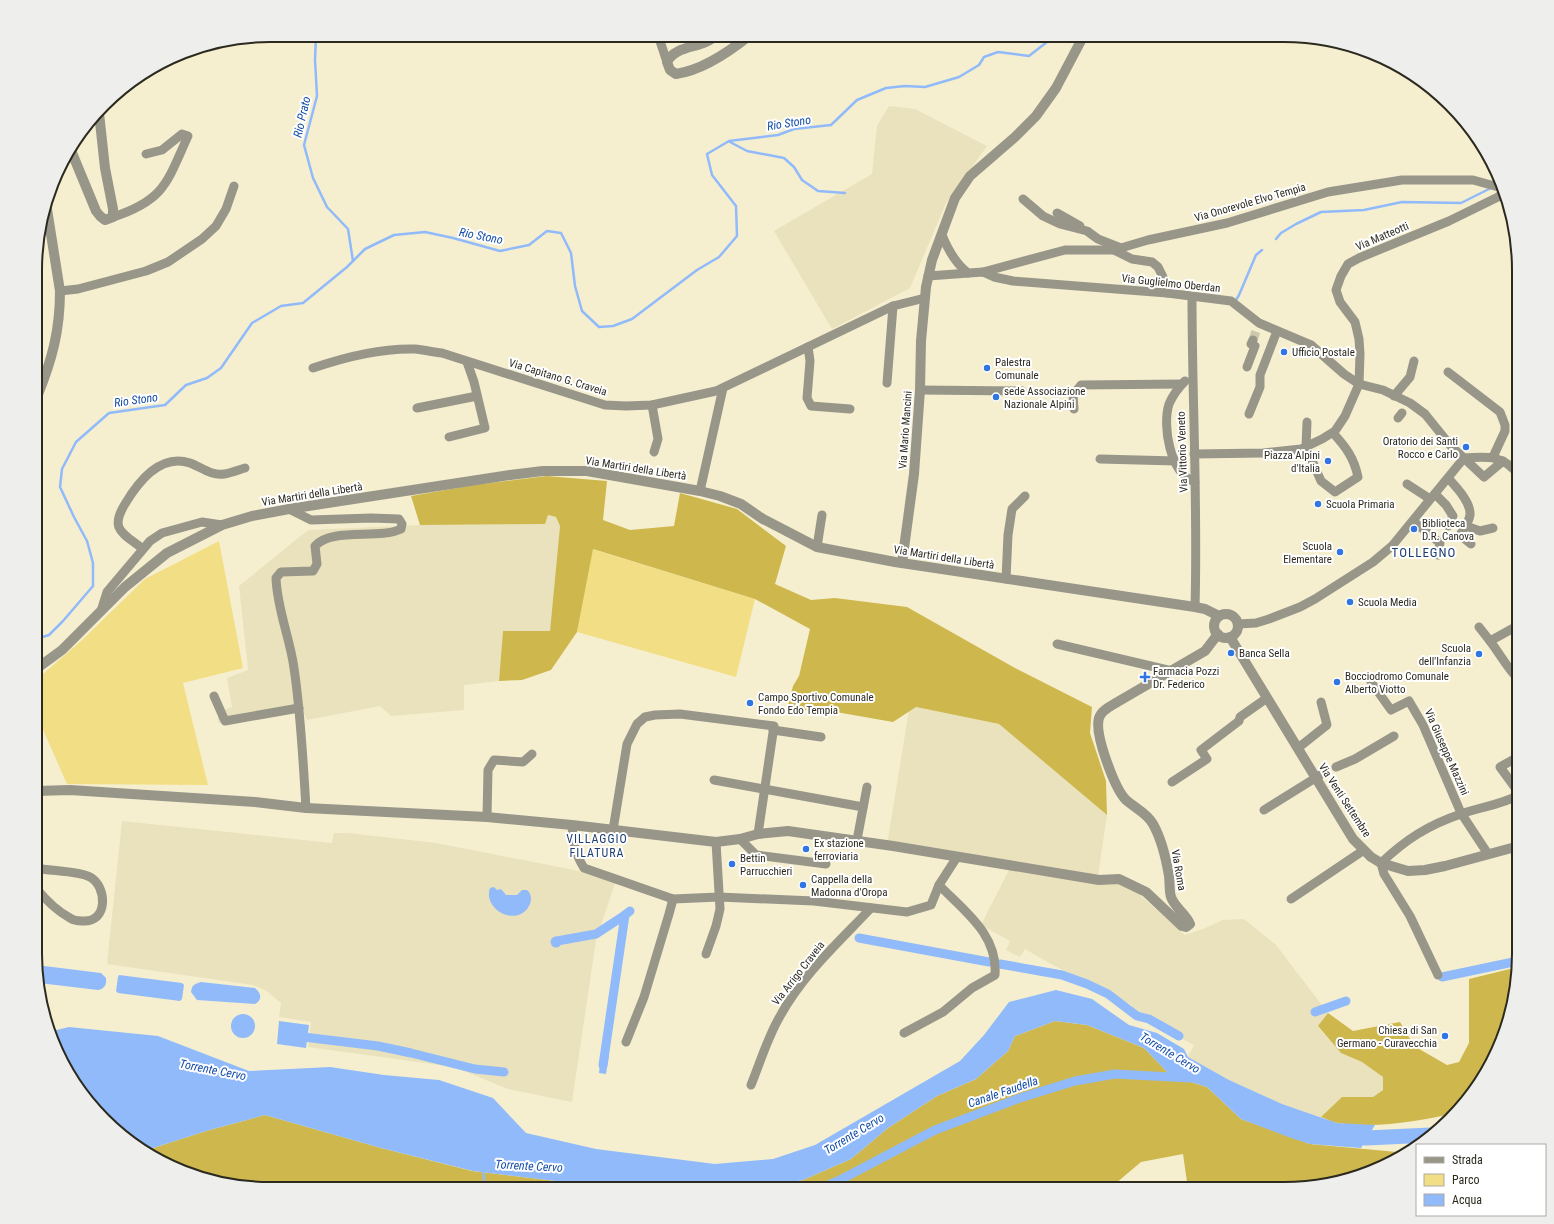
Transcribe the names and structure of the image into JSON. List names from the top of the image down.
{
  "streets": {
    "street": [
      "Via Onorevole Elvo Tempia",
      "Via Matteotti",
      "Via Guglielmo Oberdan",
      "Via Capitano G. Craveia",
      "Via Mario Mancini",
      "Via Vittorio Veneto",
      "Via Martiri della Libertà",
      "Via Giuseppe Mazzini",
      "Via Venti Settembre",
      "Via Roma",
      "Via Arrigo Craveia"
    ]
  },
  "crossings": [
    ["Via Onorevole Elvo Tempia", "Via Guglielmo Oberdan"],
    ["Via Matteotti", "Via Guglielmo Oberdan"],
    ["Via Matteotti", "Via Vittorio Veneto"],
    ["Via Guglielmo Oberdan", "Via Vittorio Veneto"],
    ["Via Capitano G. Craveia", "Via Mario Mancini"],
    ["Via Mario Mancini", "Via Martiri della Libertà"],
    ["Via Vittorio Veneto", "Via Martiri della Libertà"],
    ["Via Martiri della Libertà", "Via Venti Settembre"],
    ["Via Martiri della Libertà", "Via Roma"],
    ["Via Giuseppe Mazzini", "Via Venti Settembre"],
    ["Via Venti Settembre", "Via Roma"]
  ],
  "districts": ["TOLLEGNO", "VILLAGGIO FILATURA"],
  "water": [
    "Rio Prato",
    "Rio Stono",
    "Torrente Cervo",
    "Canale Faudella"
  ],
  "places": {
    "other": [
      "Ufficio Postale",
      "Palestra Comunale",
      "sede Associazione Nazionale Alpini",
      "Oratorio dei Santi Rocco e Carlo",
      "Piazza Alpini d'Italia",
      "Scuola Primaria",
      "Biblioteca D.R. Canova",
      "Scuola Elementare",
      "Scuola Media",
      "Banca Sella",
      "Scuola dell'Infanzia",
      "Bocciodromo Comunale Alberto Viotto",
      "Campo Sportivo Comunale Fondo Edo Tempia",
      "Ex stazione ferroviaria",
      "Bettin Parrucchieri",
      "Cappella della Madonna d'Oropa",
      "Chiesa di San Germano - Curavecchia"
    ],
    "health": ["Farmacia Pozzi Dr. Federico"]
  },
  "legend": ["Strada", "Parco", "Acqua"]
}
